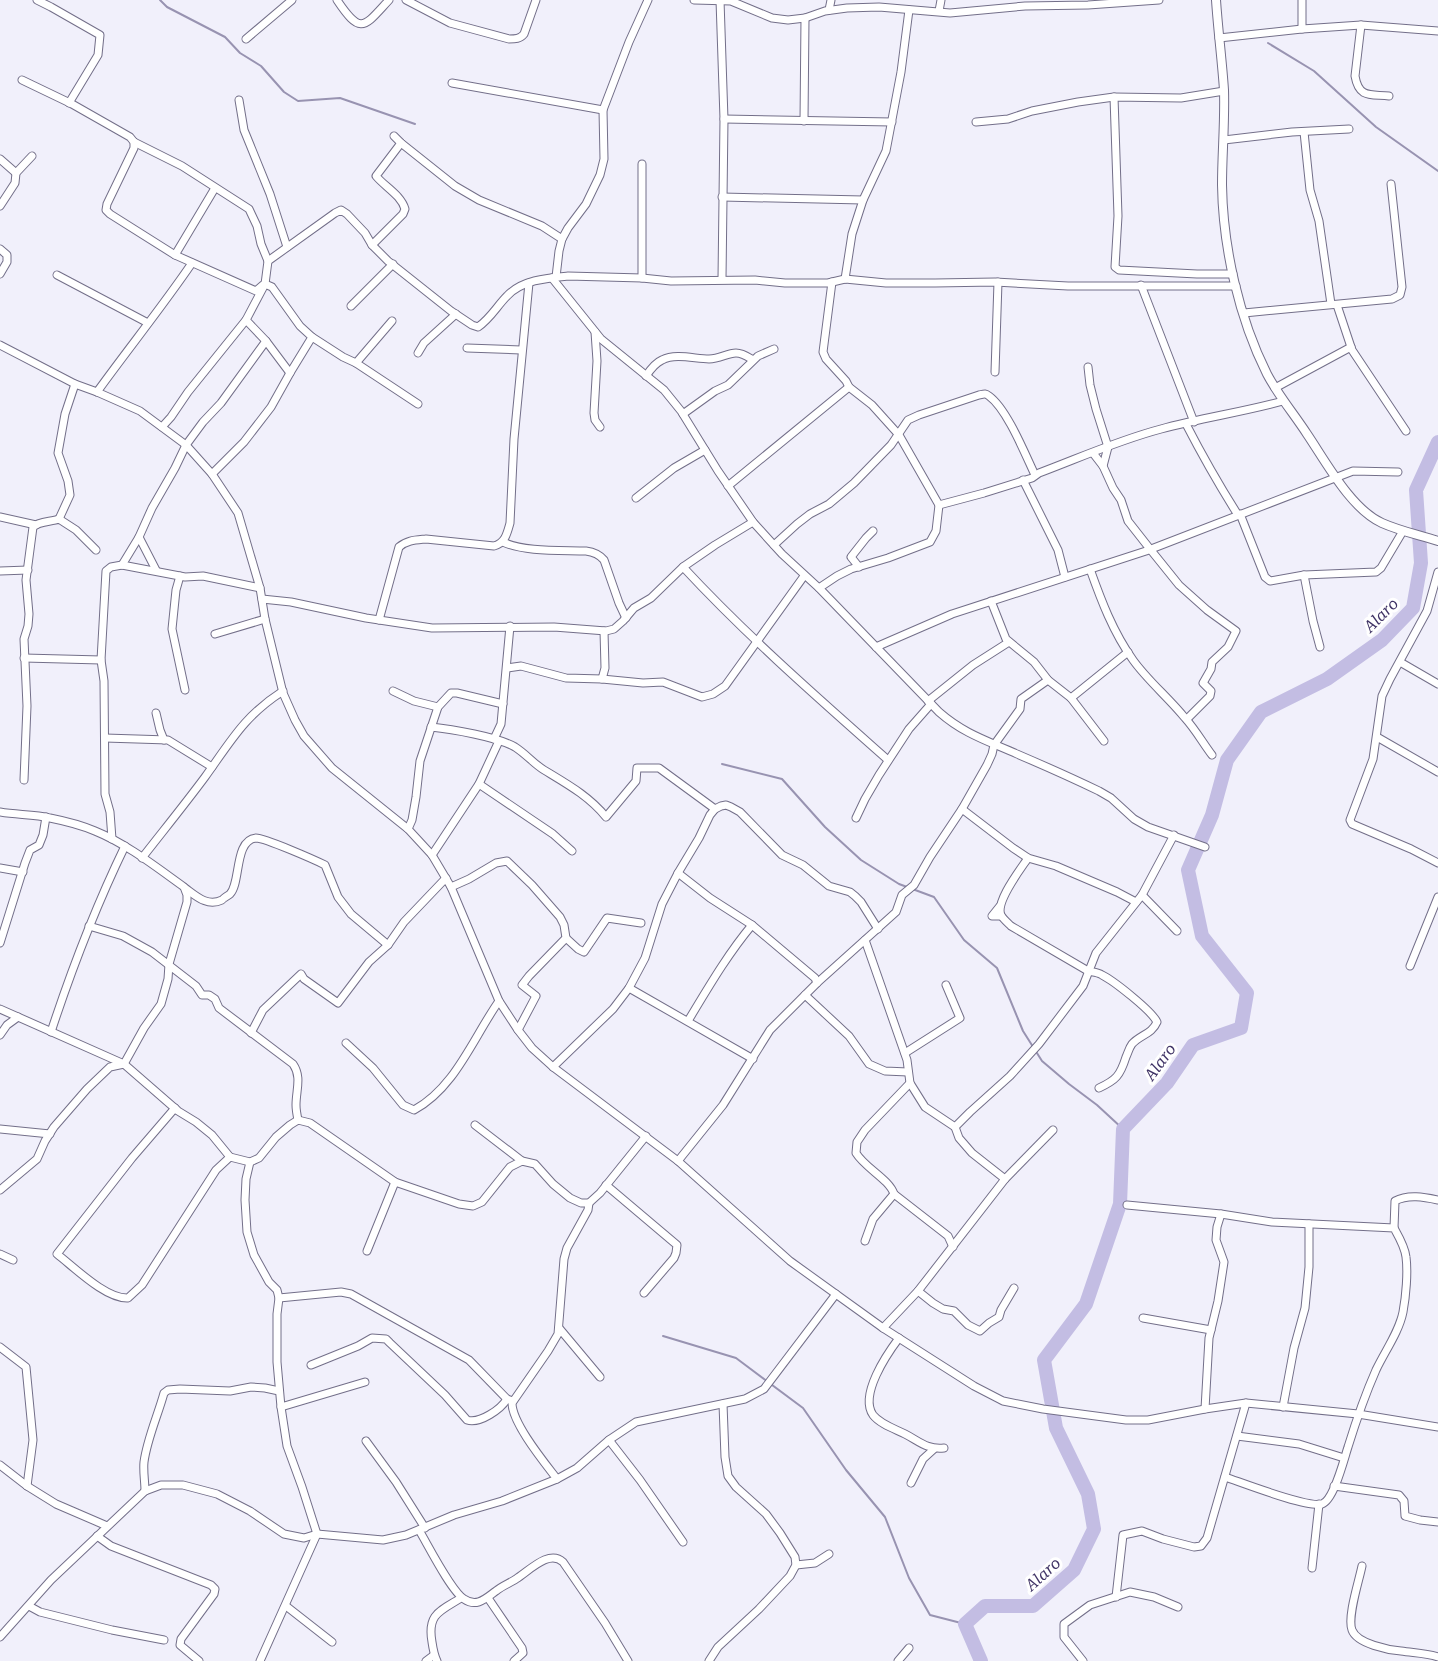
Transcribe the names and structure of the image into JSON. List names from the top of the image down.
{
  "water": ["Alaro"]
}
